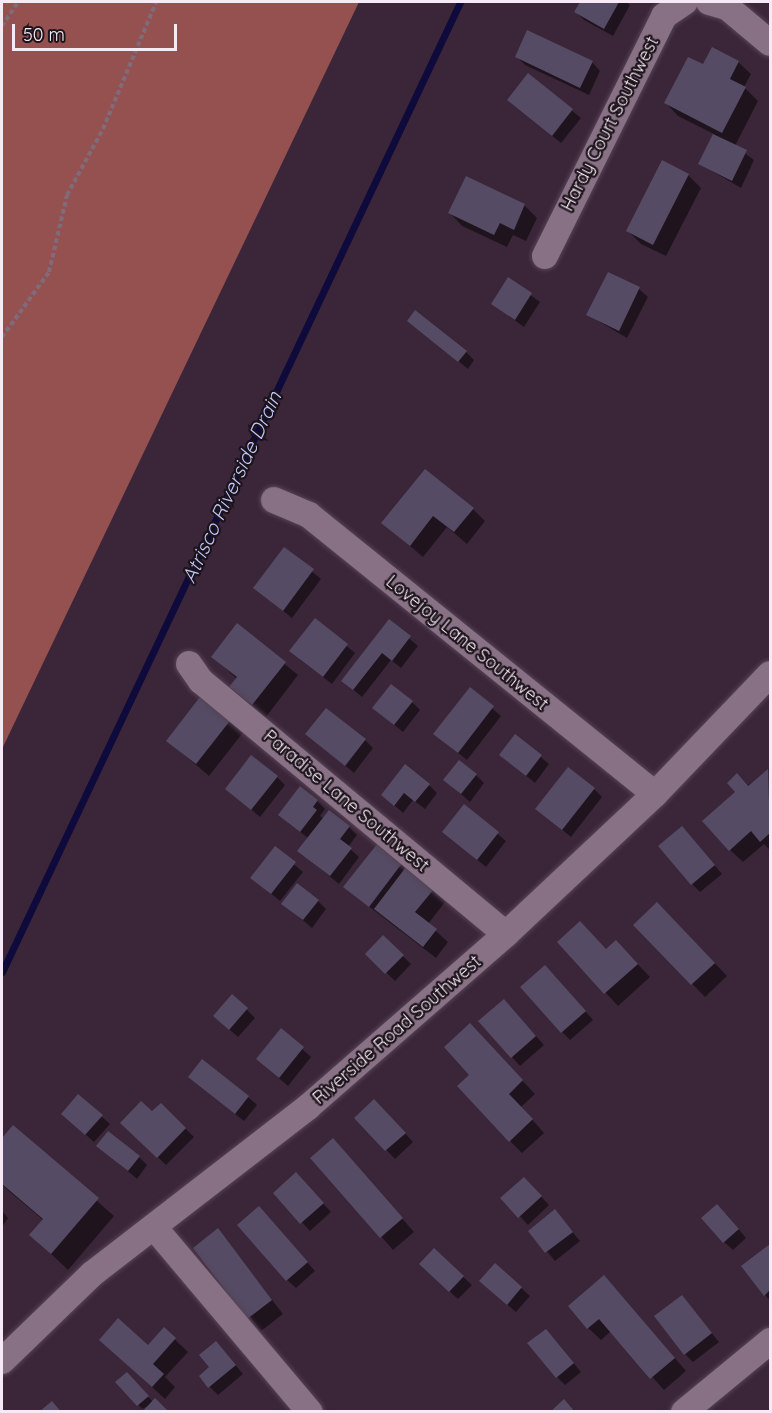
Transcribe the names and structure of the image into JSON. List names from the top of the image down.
{
  "streets": {
    "street": [
      "Hardy Court Southwest",
      "Lovejoy Lane Southwest",
      "Paradise Lane Southwest",
      "Riverside Road Southwest"
    ]
  },
  "crossings": [
    ["Lovejoy Lane Southwest", "Riverside Road Southwest"],
    ["Paradise Lane Southwest", "Riverside Road Southwest"]
  ],
  "water": ["Atrisco Riverside Drain"],
  "scale_bar": "50 m"
}
